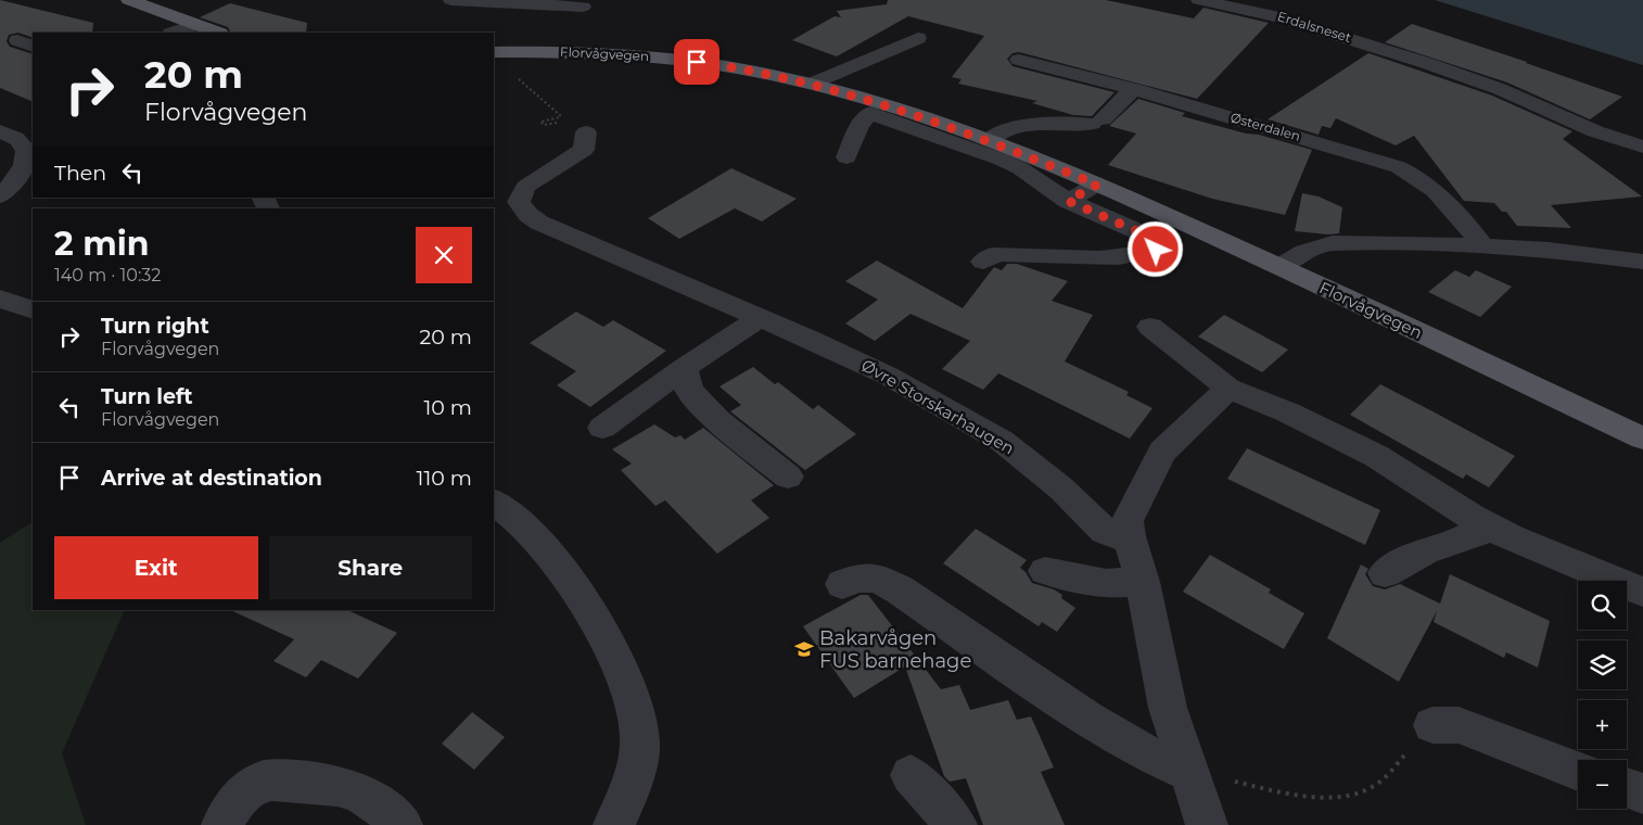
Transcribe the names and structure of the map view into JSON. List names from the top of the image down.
{
  "streets": {
    "main road": ["Florvågvegen"],
    "street": ["Erdalsneset", "Østerdalen", "Øvre Storskarhaugen"]
  },
  "places": {
    "school or university": ["Bakarvågen FUS barnehage"]
  },
  "page": {
    "turn": ["20 m", "Florvågvegen"],
    "then": "Then",
    "heading": ["2 min", "140 m · 10:32"],
    "list": [
      {
        "name": "Turn right",
        "note": "Florvågvegen",
        "value": "20 m"
      },
      {
        "name": "Turn left",
        "note": "Florvågvegen",
        "value": "10 m"
      },
      {
        "name": "Arrive at destination",
        "value": "110 m"
      }
    ],
    "buttons": ["Exit", "Share"],
    "map_buttons": ["+", "−"]
  }
}
